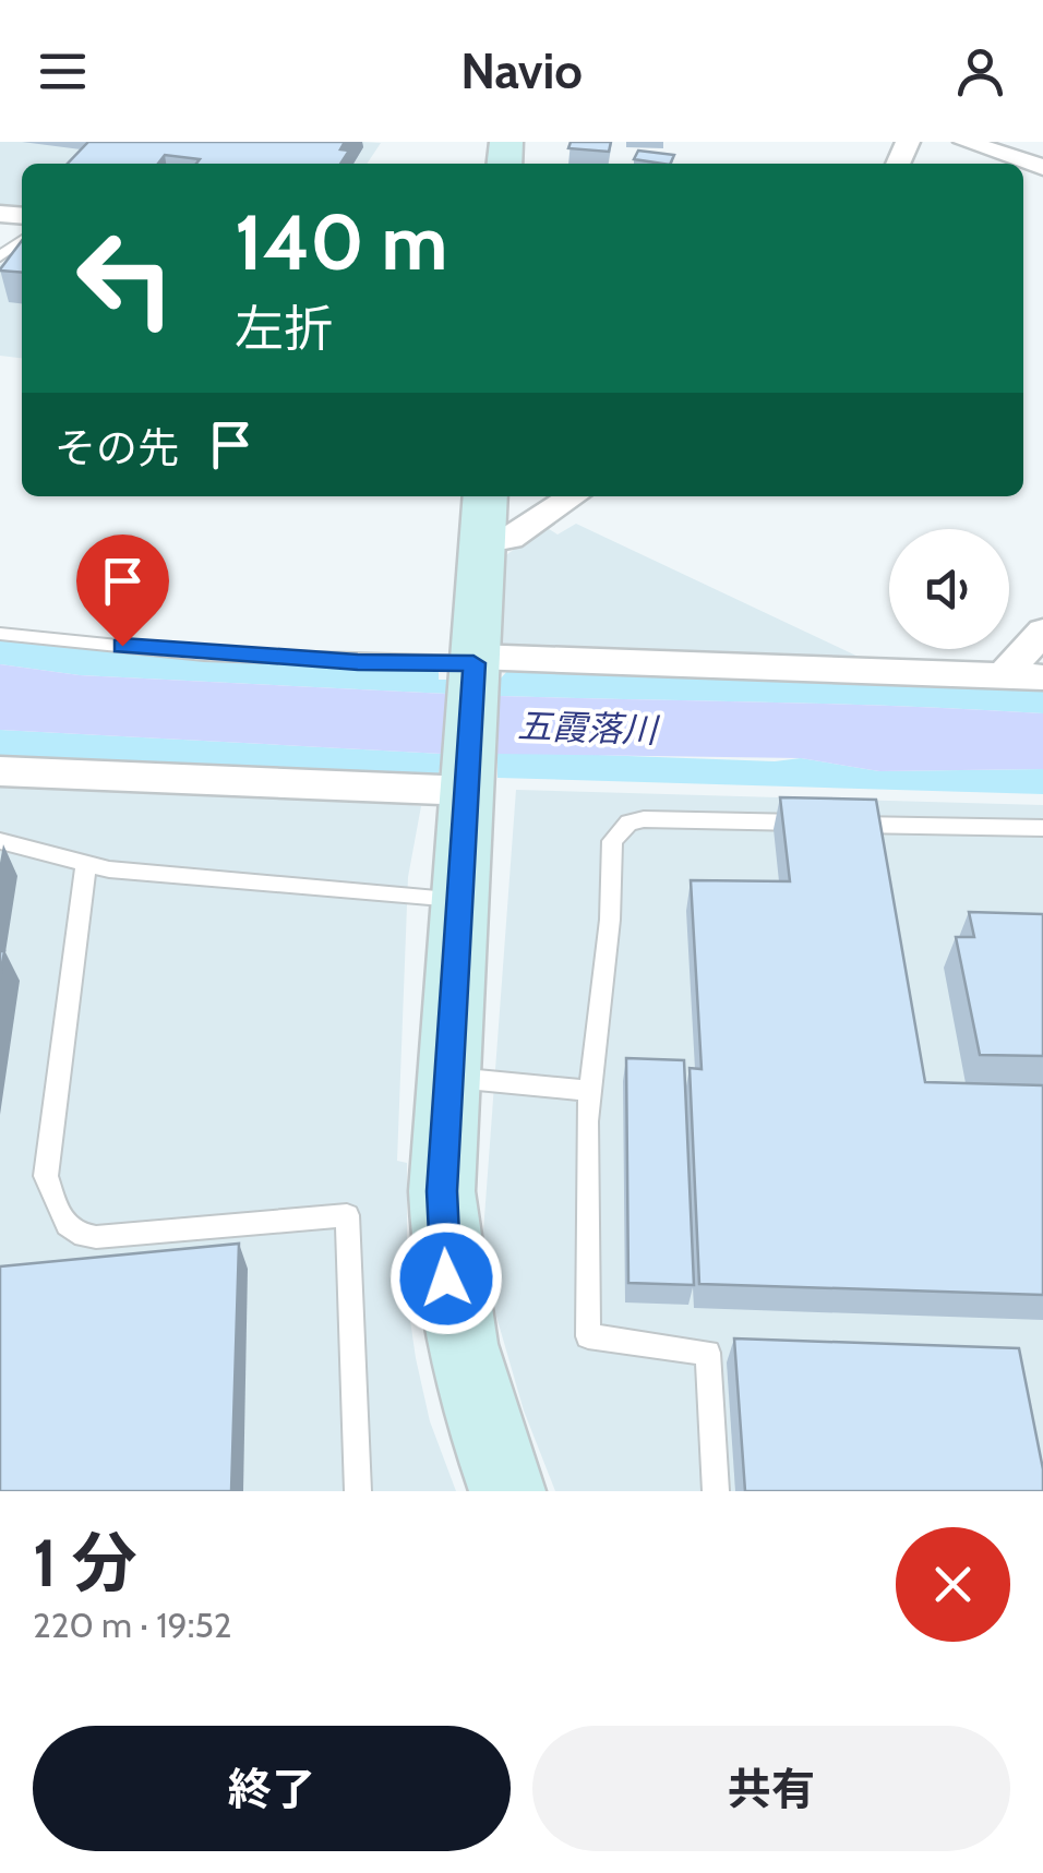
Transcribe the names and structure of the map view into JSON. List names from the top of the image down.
{
  "water": ["五霞落川"],
  "page": {
    "header": "Navio",
    "turn": ["140 m", "左折"],
    "then": "その先",
    "heading": ["1 分", "220 m · 19:52"],
    "buttons": ["終了", "共有"]
  }
}
